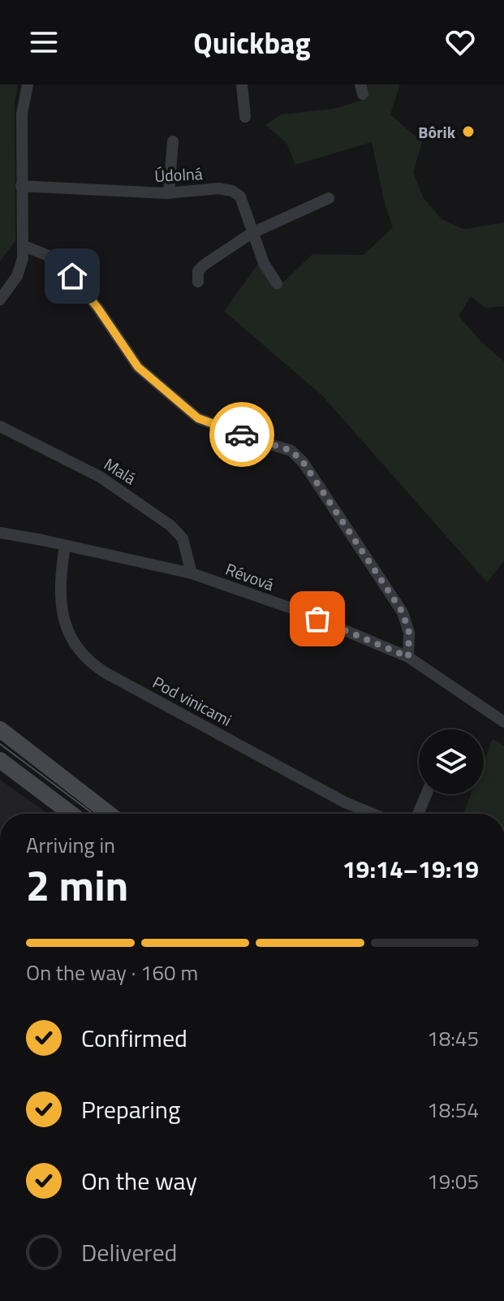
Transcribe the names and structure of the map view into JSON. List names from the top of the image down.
{
  "streets": {
    "street": [
      "Údolná",
      "Malá",
      "Révová",
      "Pod vinicami"
    ]
  },
  "crossings": [
    ["Malá", "Révová"],
    ["Révová", "Pod vinicami"]
  ],
  "places": ["Bôrik"],
  "page": {
    "header": "Quickbag",
    "heading": ["2 min", "Arriving in", "19:14–19:19"],
    "bar": "On the way · 160 m",
    "list": [
      ["Confirmed", "18:45"],
      ["Preparing", "18:54"],
      ["On the way", "19:05"],
      "Delivered"
    ]
  }
}
